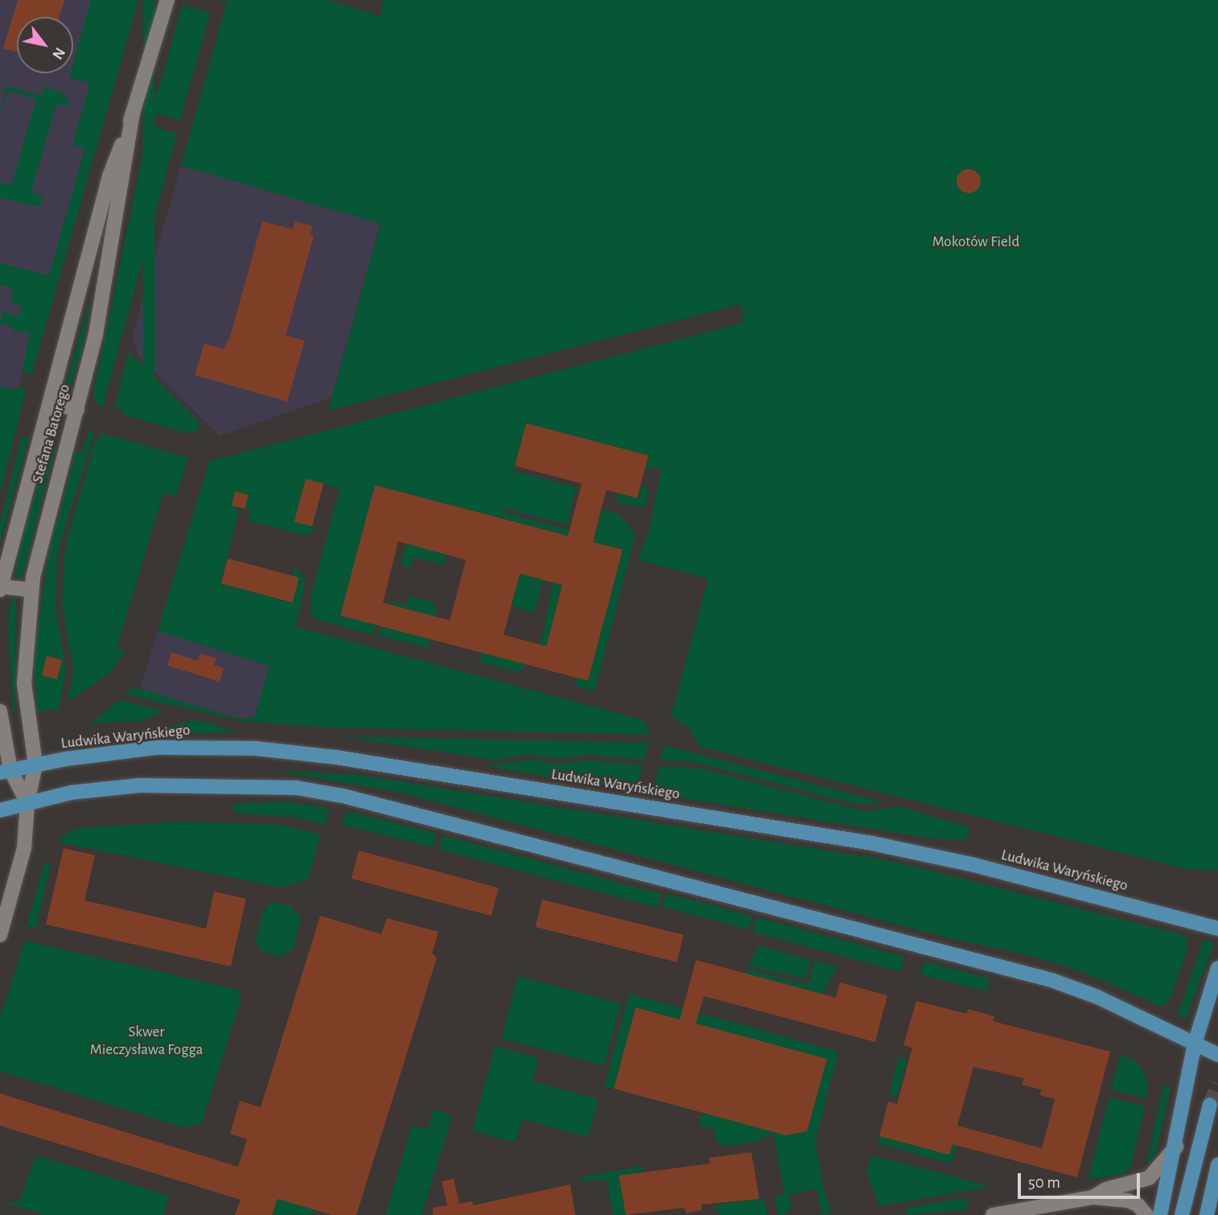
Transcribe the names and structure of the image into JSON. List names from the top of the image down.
{
  "streets": {
    "main road": ["Ludwika Waryńskiego"],
    "street": ["Stefana Batorego"]
  },
  "crossings": [
    ["Stefana Batorego", "Ludwika Waryńskiego"]
  ],
  "parks": ["Mokotów Field", "Skwer Mieczysława Fogga"],
  "scale_bar": "50 m",
  "north": "bottom right"
}
